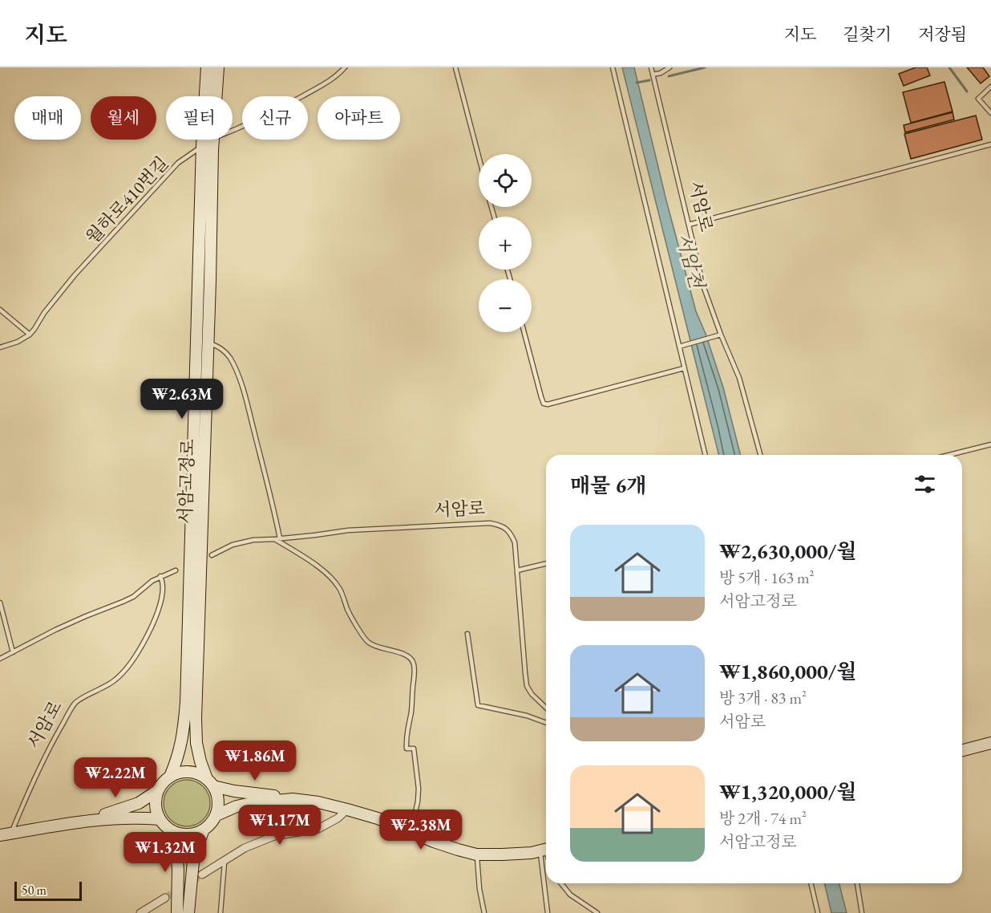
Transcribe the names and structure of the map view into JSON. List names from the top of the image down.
{
  "streets": {
    "main road": ["서암로", "서암고정로"],
    "lane": ["월하로410번길"]
  },
  "crossings": [
    ["월하로410번길", "서암고정로"],
    ["서암로", "서암고정로"]
  ],
  "water": ["서암천"],
  "scale_bar": "50 m",
  "page": {
    "header": "지도",
    "nav": ["지도", "길찾기", "저장됨"],
    "chip": [
      "매매",
      "월세",
      "필터",
      "신규",
      "아파트"
    ],
    "map_buttons": ["+", "−"],
    "price": [
      "₩2.63M",
      "₩1.86M",
      "₩2.22M",
      "₩1.17M",
      "₩2.38M",
      "₩1.32M"
    ],
    "heading": "매물 6개",
    "list": [
      {
        "name": "₩2,630,000/월",
        "note": "방 5개 · 163 m² · 서암고정로"
      },
      {
        "name": "₩1,860,000/월",
        "note": "방 3개 · 83 m² · 서암로"
      },
      {
        "name": "₩1,320,000/월",
        "note": "방 2개 · 74 m² · 서암고정로"
      }
    ],
    "scale": "50 m"
  }
}
